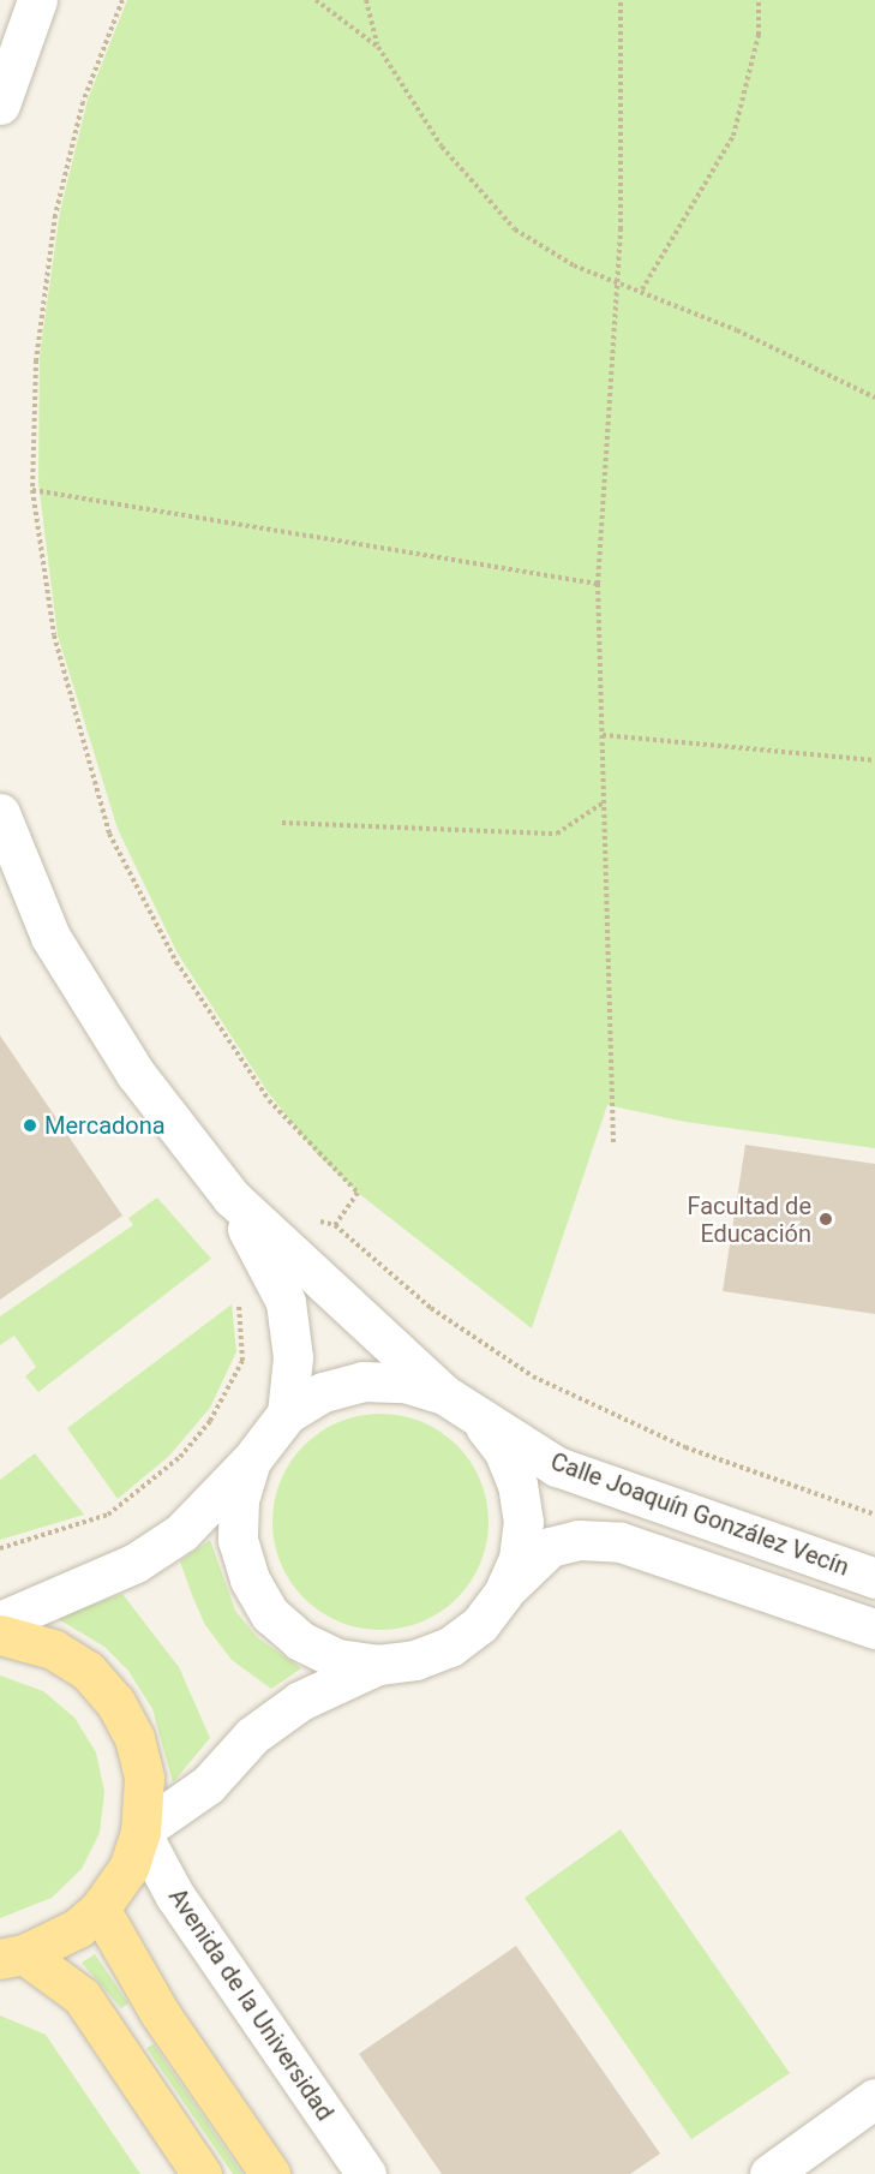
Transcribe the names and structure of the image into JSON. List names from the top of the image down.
{
  "streets": {
    "street": ["Calle Joaquín González Vecín", "Avenida de la Universidad"]
  },
  "places": ["Mercadona", "Facultad de Educación"]
}
